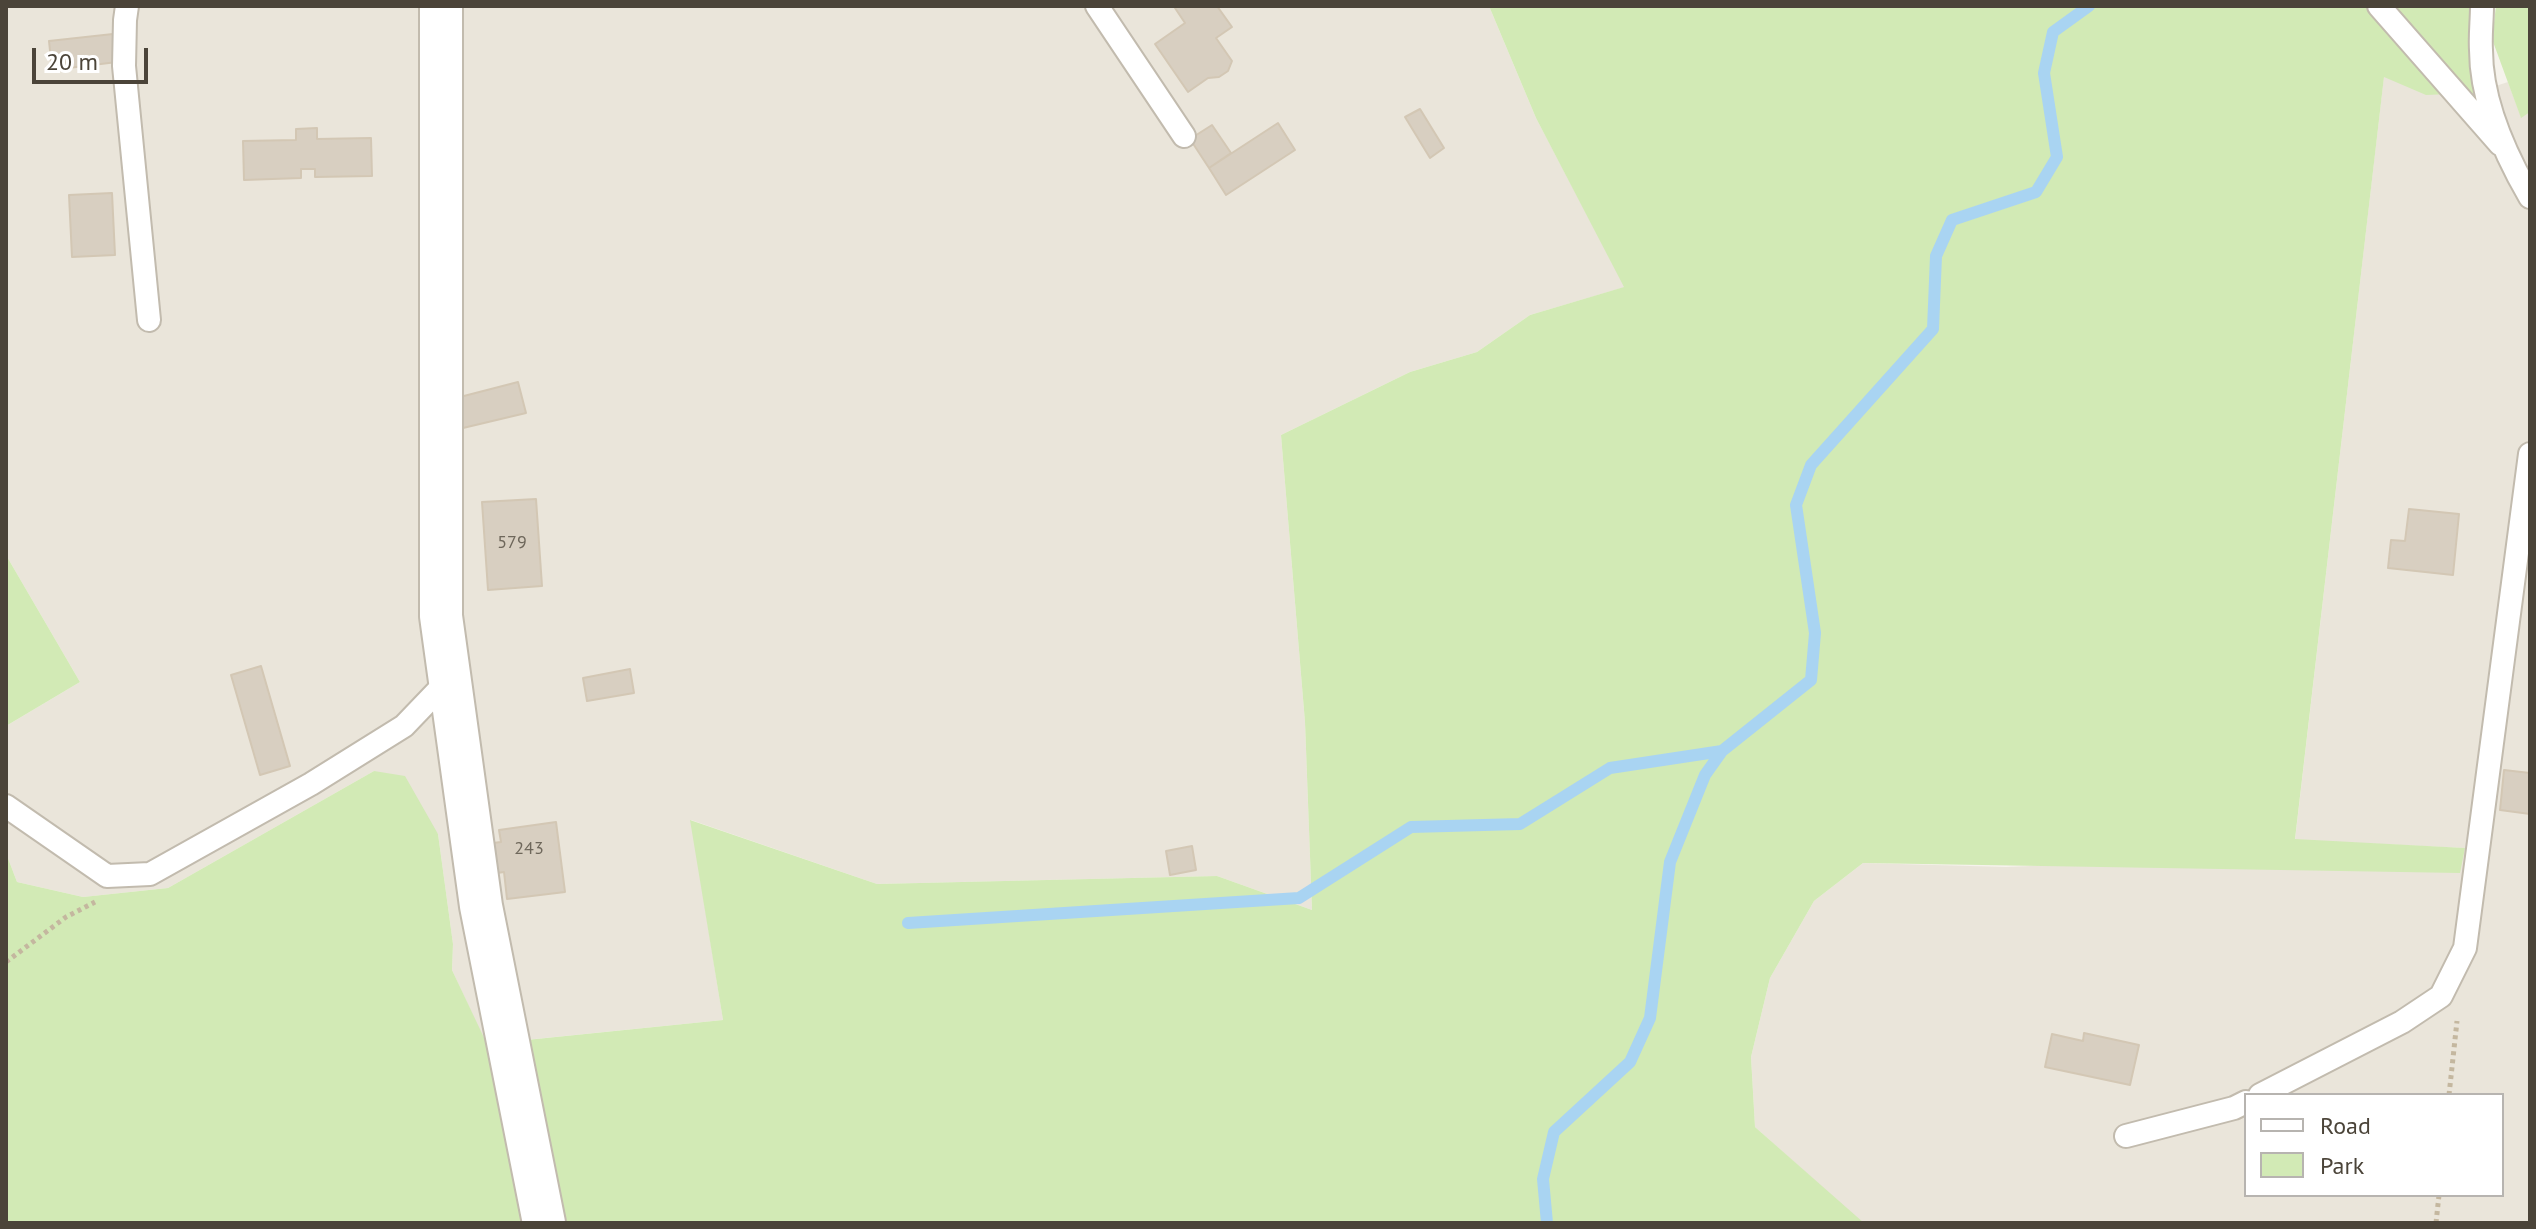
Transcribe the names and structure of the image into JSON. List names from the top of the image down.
{
  "house_numbers": ["579", "243"],
  "legend": ["Road", "Park"],
  "scale_bar": "20 m"
}
